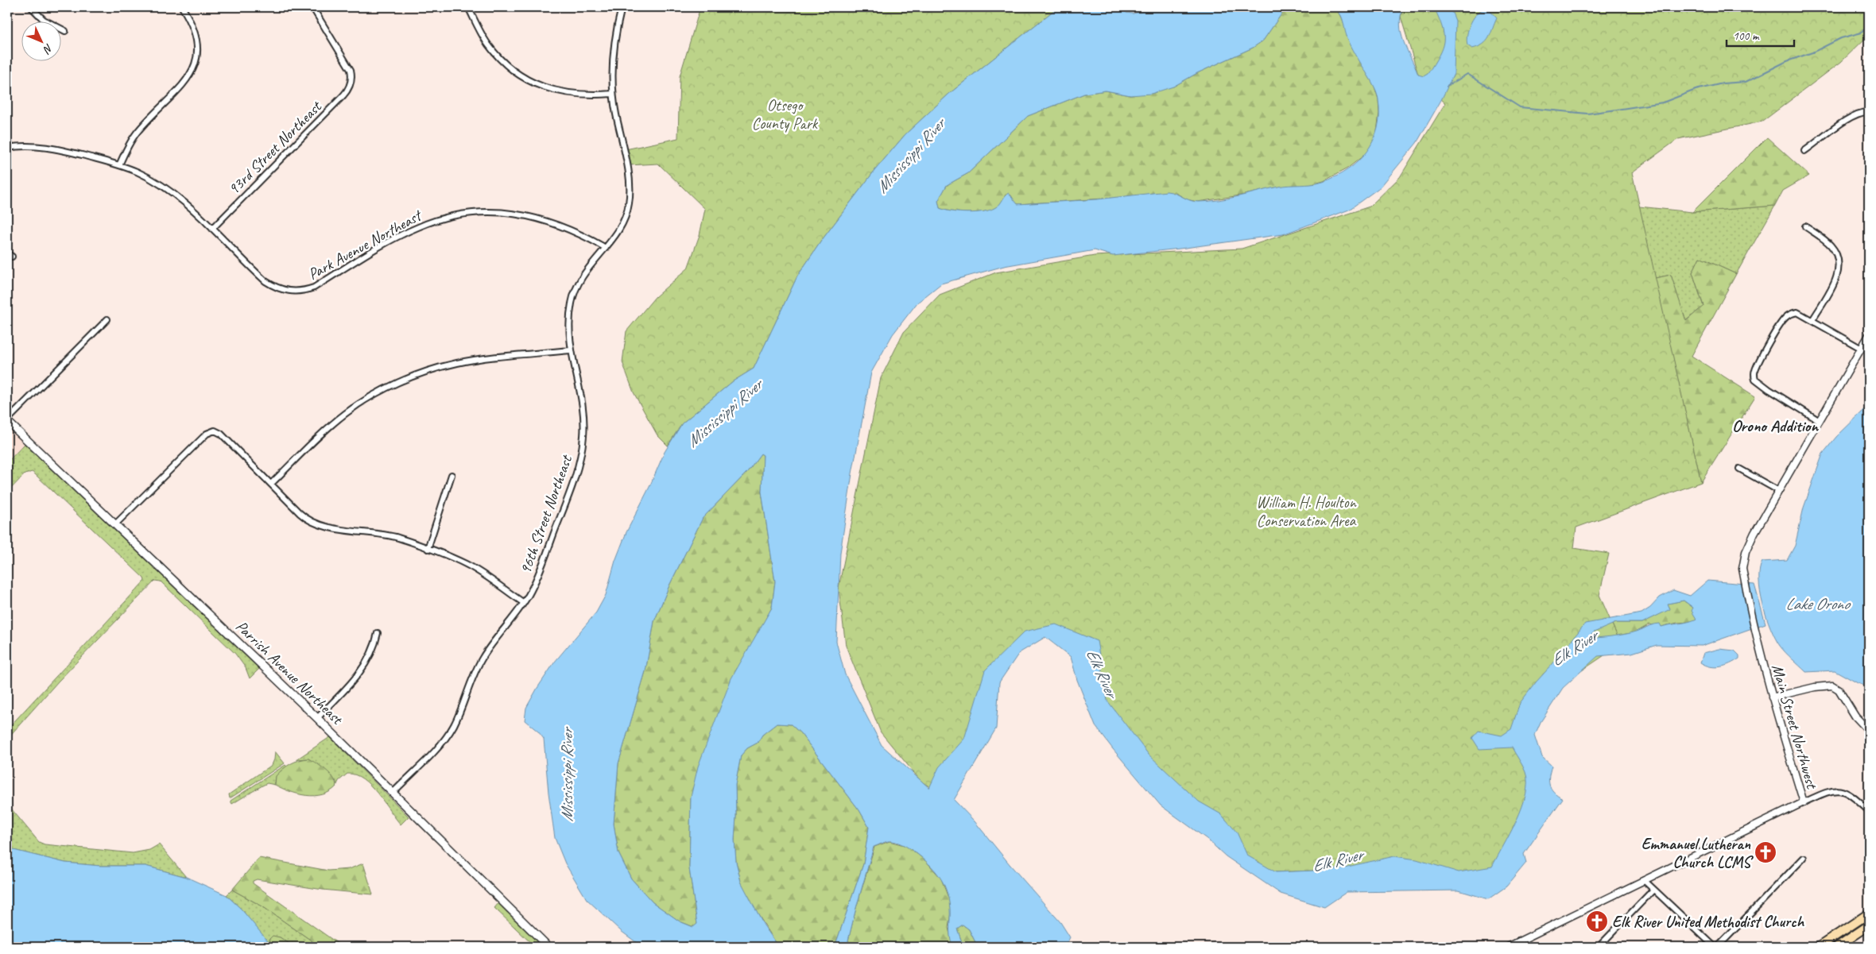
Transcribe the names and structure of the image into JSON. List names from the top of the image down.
{
  "streets": {
    "main road": ["Parrish Avenue Northeast"],
    "street": [
      "93rd Street Northeast",
      "Park Avenue Northeast",
      "96th Street Northeast",
      "Main Street Northwest"
    ]
  },
  "crossings": [
    ["93rd Street Northeast", "Park Avenue Northeast"],
    ["Park Avenue Northeast", "96th Street Northeast"],
    ["96th Street Northeast", "Parrish Avenue Northeast"]
  ],
  "districts": ["Orono Addition"],
  "water": ["Mississippi River", "Lake Orono", "Elk River"],
  "parks": ["Otsego County Park", "William H. Houlton Conservation Area"],
  "places": {
    "church": ["Emmanuel Lutheran Church LCMS", "Elk River United Methodist Church"]
  },
  "scale_bar": "100 m",
  "north": "bottom right"
}
